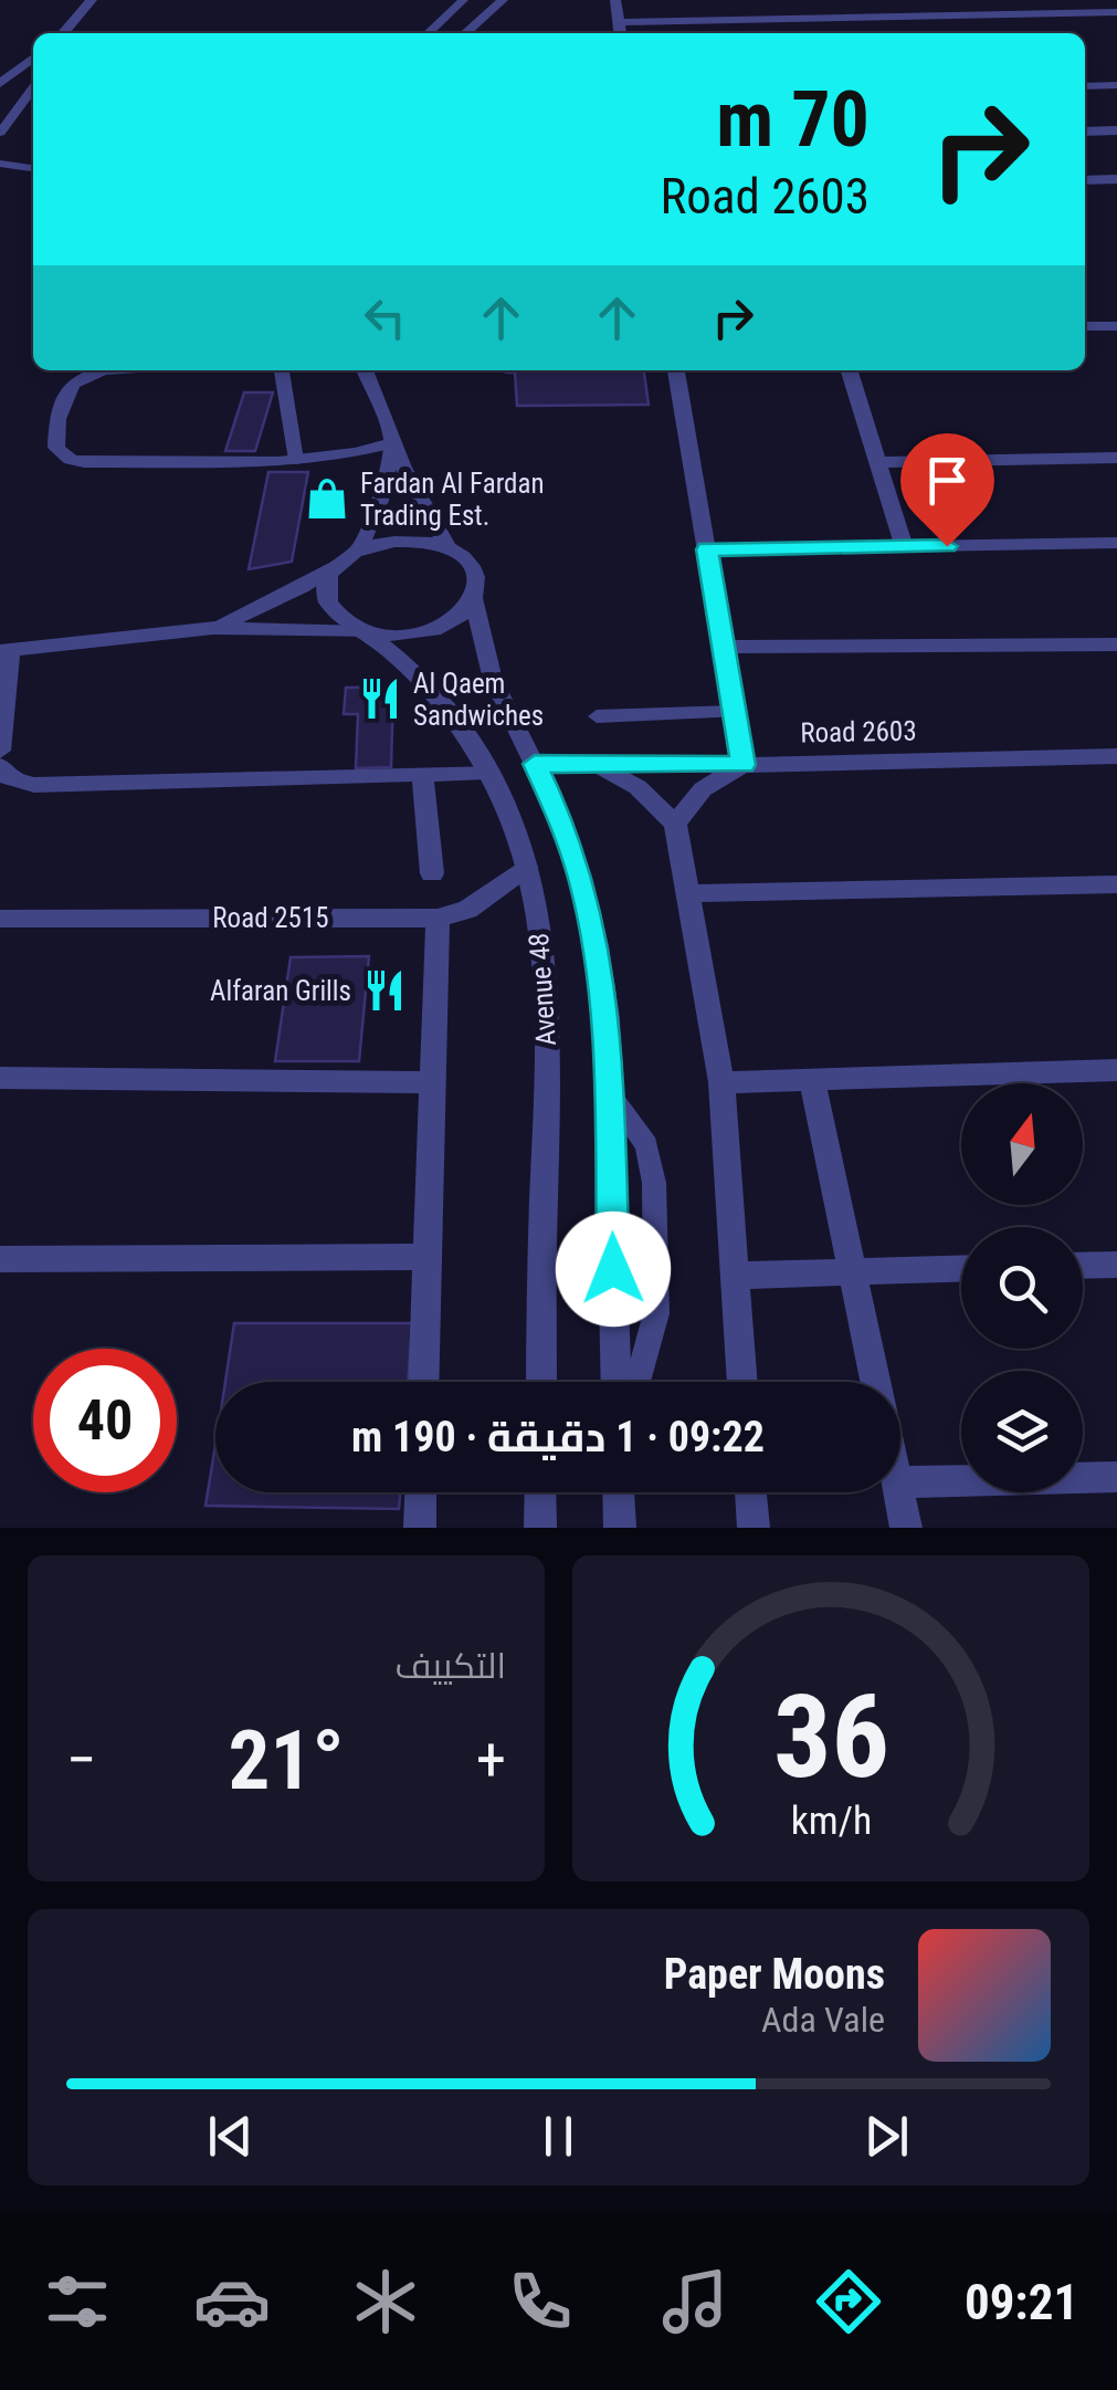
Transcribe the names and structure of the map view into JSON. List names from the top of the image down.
{
  "streets": {
    "street": ["Road 2603", "Road 2515", "Avenue 48"]
  },
  "crossings": [
    ["Road 2603", "Avenue 48"],
    ["Road 2515", "Avenue 48"]
  ],
  "places": {
    "shop": ["Fardan Al Fardan Trading Est."],
    "restaurant": ["Al Qaem Sandwiches", "Alfaran Grills"]
  },
  "north": "top",
  "page": {
    "turn": ["70 m", "Road 2603"],
    "limit": "40",
    "trip": "09:22 · 1 دقيقة · 190 m",
    "tile": "التكييف",
    "heat": ["−", "21°", "+"],
    "song": ["Paper Moons", "Ada Vale"],
    "tabs": "09:21",
    "gauge": ["36", "km/h"]
  }
}
